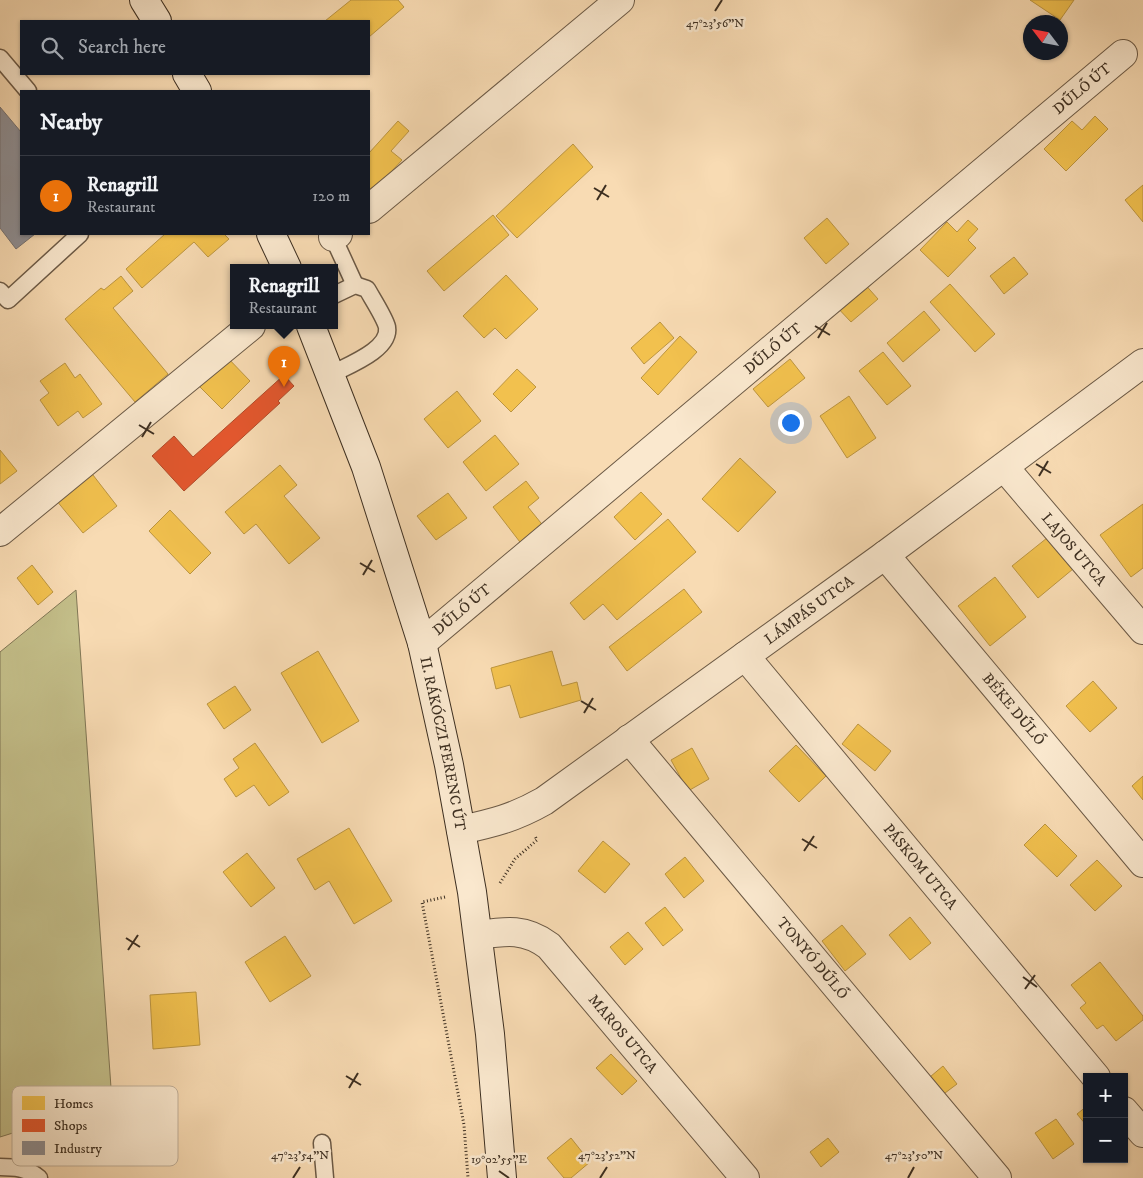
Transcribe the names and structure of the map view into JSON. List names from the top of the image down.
{
  "streets": {
    "street": [
      "DŰLŐ ÚT",
      "LAJOS UTCA",
      "LÁMPÁS UTCA",
      "BÉKE DŰLŐ",
      "II. RÁKÓCZI FERENC ÚT",
      "PÁSKOM UTCA",
      "TONYÓ DŰLŐ",
      "MAROS UTCA"
    ]
  },
  "crossings": [
    ["DŰLŐ ÚT", "II. RÁKÓCZI FERENC ÚT"],
    ["LAJOS UTCA", "LÁMPÁS UTCA"],
    ["LÁMPÁS UTCA", "BÉKE DŰLŐ"],
    ["LÁMPÁS UTCA", "II. RÁKÓCZI FERENC ÚT"],
    ["LÁMPÁS UTCA", "PÁSKOM UTCA"],
    ["LÁMPÁS UTCA", "TONYÓ DŰLŐ"],
    ["II. RÁKÓCZI FERENC ÚT", "MAROS UTCA"]
  ],
  "legend": ["Homes", "Shops", "Industry"],
  "north": "top left",
  "page": {
    "search": "Search here",
    "heading": "Nearby",
    "list": [
      {
        "mark": "1",
        "name": "Renagrill",
        "note": "Restaurant",
        "value": "120 m"
      }
    ],
    "popup": ["Renagrill", "Restaurant"],
    "pins": "1",
    "map_buttons": ["+", "−"]
  },
  "coordinates": [
    "47°23'56\"N",
    "47°23'54\"N",
    "47°23'52\"N",
    "47°23'50\"N",
    "19°02'55\"E"
  ]
}
